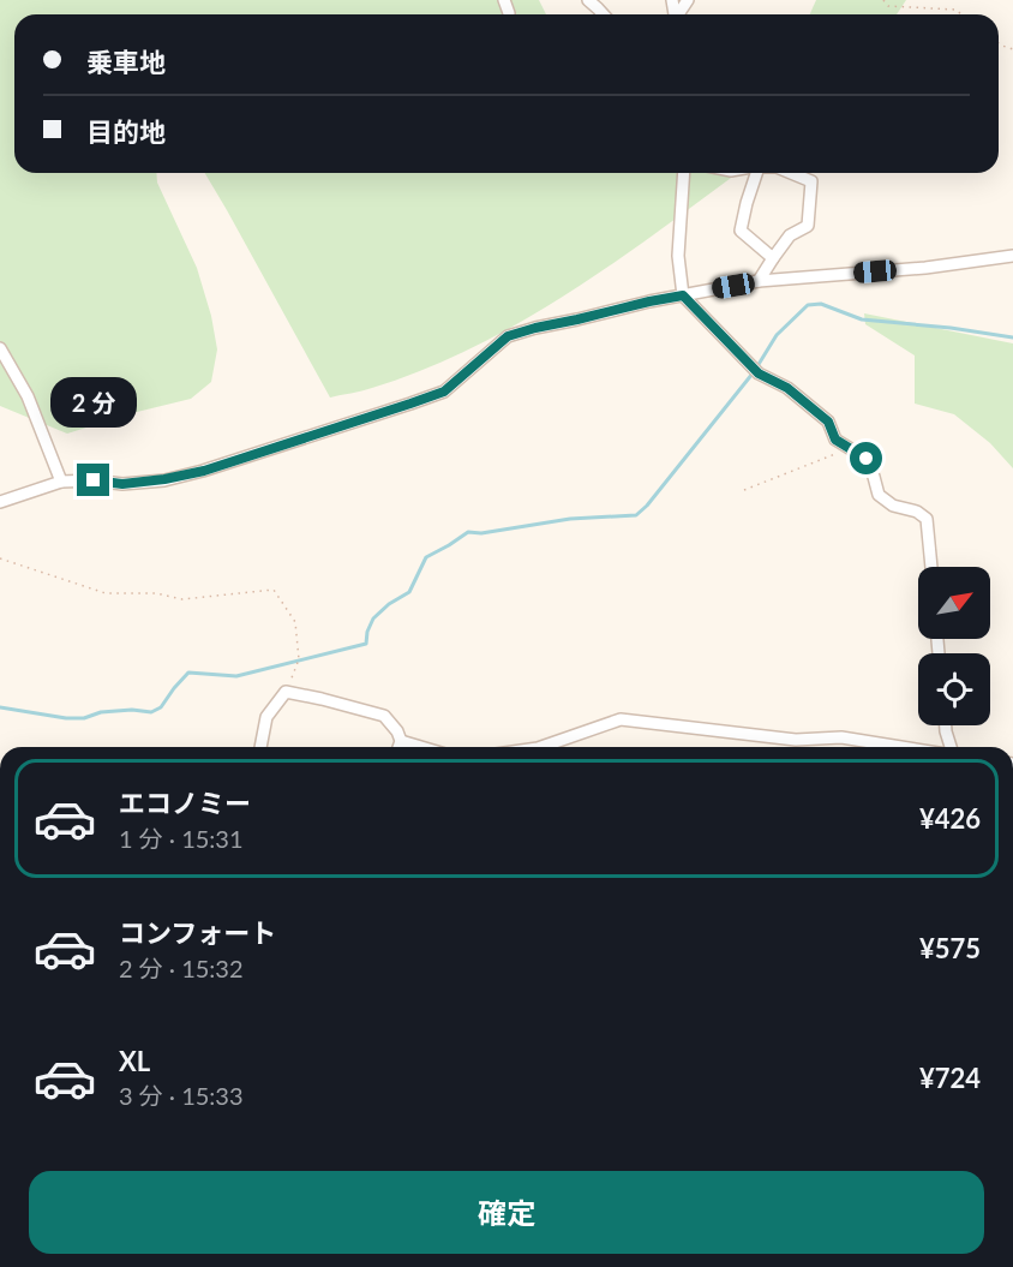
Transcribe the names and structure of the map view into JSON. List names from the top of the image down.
{
  "north": "top right",
  "page": {
    "banner": ["乗車地", "目的地"],
    "bubble": "2 分",
    "list": [
      {
        "name": "エコノミー",
        "note": "1 分 · 15:31",
        "value": "¥426"
      },
      {
        "name": "コンフォート",
        "note": "2 分 · 15:32",
        "value": "¥575"
      },
      {
        "name": "XL",
        "note": "3 分 · 15:33",
        "value": "¥724"
      }
    ],
    "buttons": "確定"
  }
}
